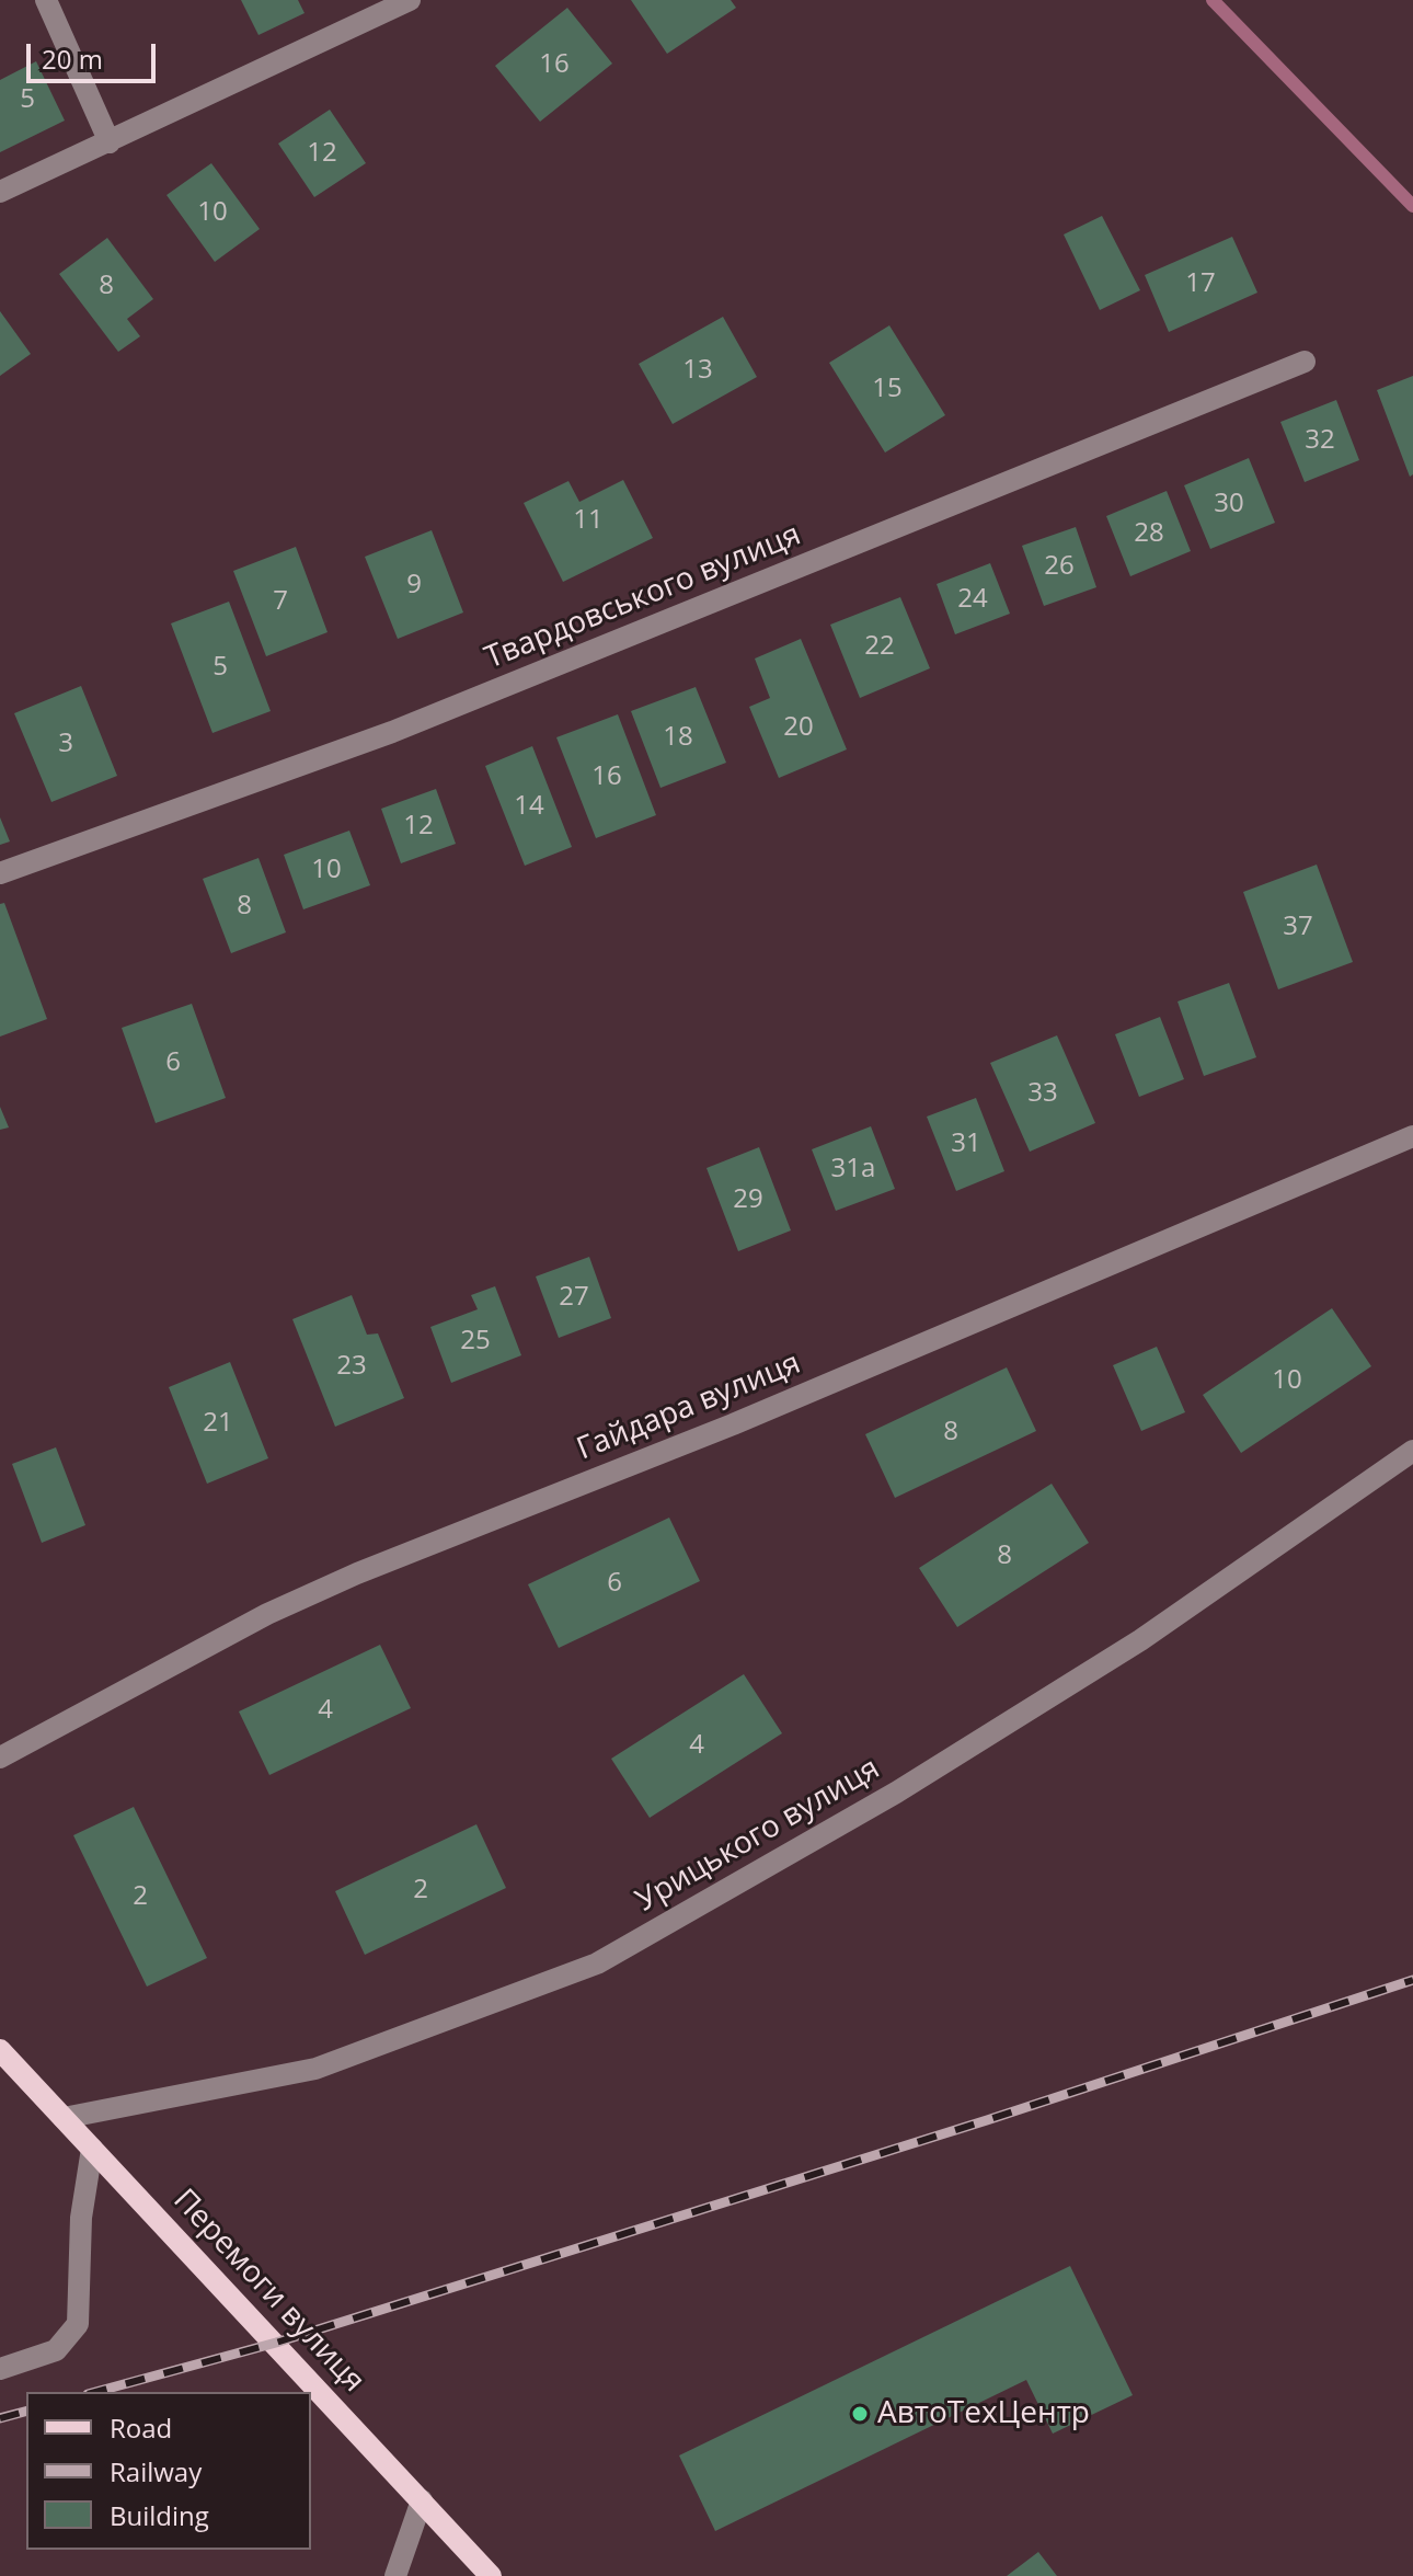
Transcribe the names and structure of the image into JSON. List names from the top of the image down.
{
  "streets": {
    "main road": ["Перемоги вулиця"],
    "street": ["Твардовського вулиця", "Гайдара вулиця", "Урицького вулиця"]
  },
  "crossings": [
    ["Урицького вулиця", "Перемоги вулиця"]
  ],
  "places": ["АвтоТехЦентр"],
  "house_numbers": [
    "16",
    "5",
    "12",
    "10",
    "17",
    "8",
    "13",
    "15",
    "32",
    "30",
    "11",
    "28",
    "26",
    "9",
    "24",
    "7",
    "22",
    "5",
    "20",
    "18",
    "3",
    "16",
    "14",
    "12",
    "10",
    "8",
    "37",
    "6",
    "33",
    "31",
    "31а",
    "29",
    "27",
    "25",
    "23",
    "10",
    "21",
    "8",
    "8",
    "6",
    "4",
    "4",
    "2",
    "2"
  ],
  "legend": ["Road", "Railway", "Building"],
  "scale_bar": "20 m"
}
